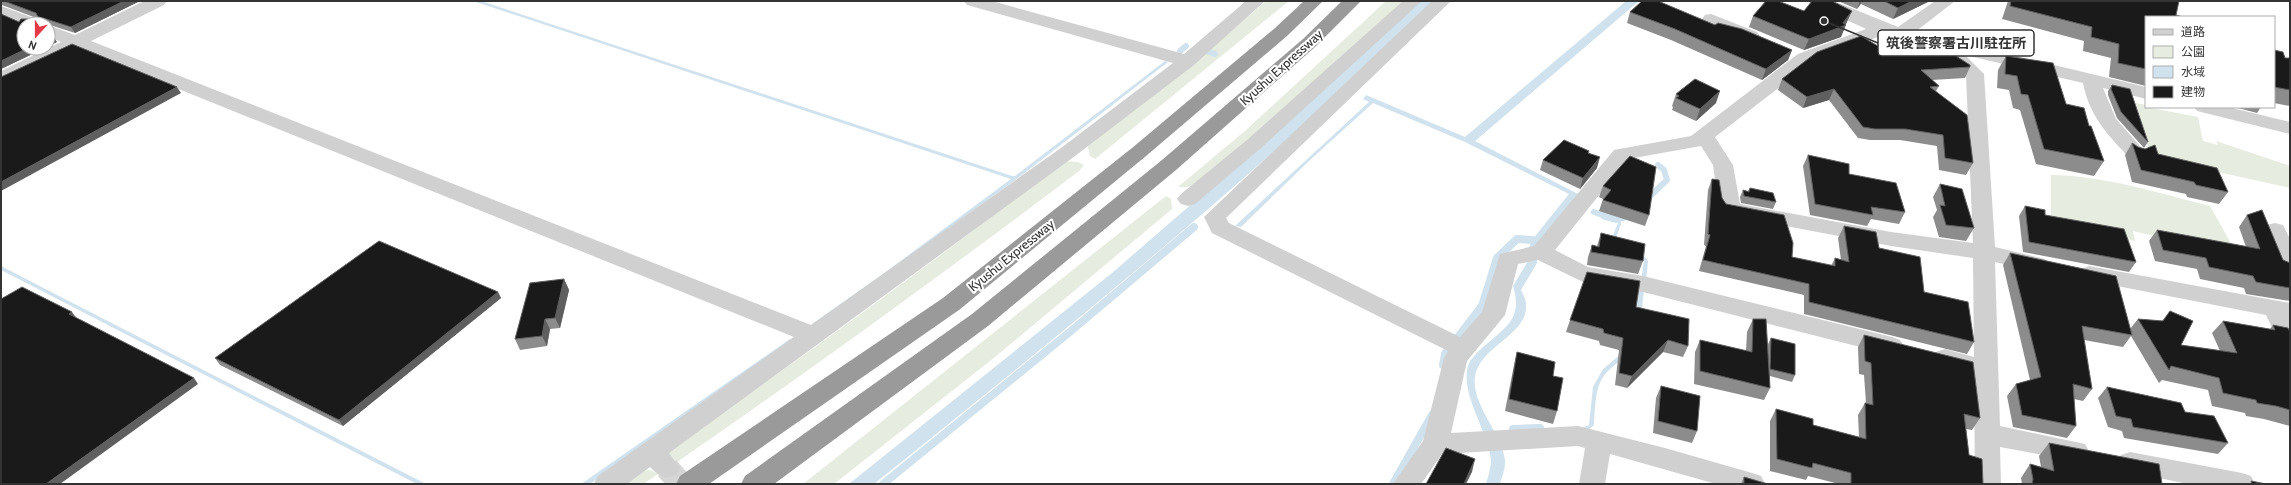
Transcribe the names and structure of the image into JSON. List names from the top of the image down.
{
  "streets": {
    "highway": ["Kyushu Expressway"]
  },
  "places": ["筑後警察署古川駐在所"],
  "legend": [
    "道路",
    "公園",
    "水域",
    "建物"
  ],
  "north": "bottom"
}
